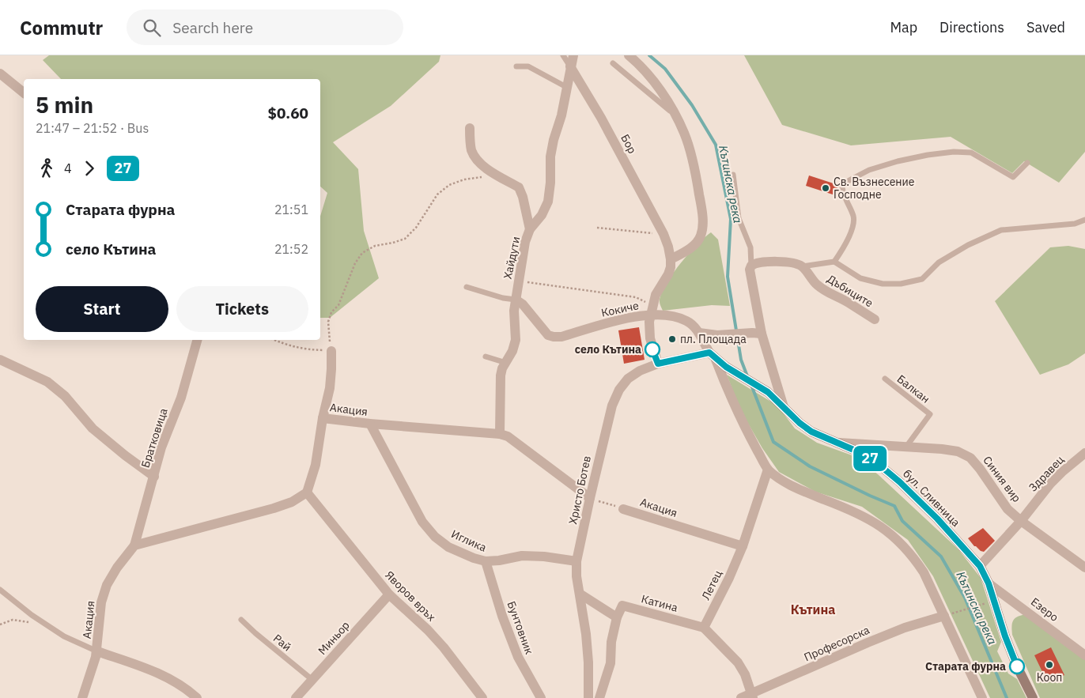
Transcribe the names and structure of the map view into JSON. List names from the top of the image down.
{
  "streets": {
    "street": [
      "Бор",
      "Хайдути",
      "Дъбиците",
      "Кокиче",
      "Акация",
      "Братковица",
      "Здравец",
      "Синия вир",
      "Христо Ботев",
      "бул. Сливница",
      "Иглика",
      "Летец",
      "Яворов връх",
      "Катина",
      "Езеро",
      "Бунтовник",
      "Миньор",
      "Професорска"
    ],
    "lane": ["Балкан", "Рай"]
  },
  "crossings": [
    ["Бор", "Хайдути"],
    ["Бор", "Кокиче"],
    ["Бор", "Христо Ботев"],
    ["Хайдути", "Кокиче"],
    ["Хайдути", "Акация"],
    ["Балкан", "Синия вир"],
    ["Акация", "Братковица"],
    ["Акация", "Христо Ботев"],
    ["Акация", "Иглика"],
    ["Акация", "Летец"],
    ["Акация", "Яворов връх"],
    ["Здравец", "Синия вир"],
    ["Здравец", "бул. Сливница"],
    ["Синия вир", "бул. Сливница"],
    ["Христо Ботев", "Иглика"],
    ["бул. Сливница", "Езеро"],
    ["Иглика", "Бунтовник"],
    ["Летец", "Катина"],
    ["Яворов връх", "Миньор"],
    ["Миньор", "Рай"]
  ],
  "districts": ["Кътина"],
  "water": ["Кътинска река"],
  "places": [
    "Св. Възнесение Господне",
    "пл. Площада",
    "село Кътина",
    "Кооп",
    "Старата фурна"
  ],
  "lines": ["bus line 27"],
  "page": {
    "header": "Commutr",
    "search": "Search here",
    "nav": ["Map", "Directions", "Saved"],
    "on_map": "27",
    "heading": ["5 min", "21:47 – 21:52 · Bus", "$0.60"],
    "legs": ["4", "27"],
    "list": [
      {
        "name": "Старата фурна",
        "value": "21:51"
      },
      {
        "name": "село Кътина",
        "value": "21:52"
      }
    ],
    "buttons": ["Start", "Tickets"]
  }
}
